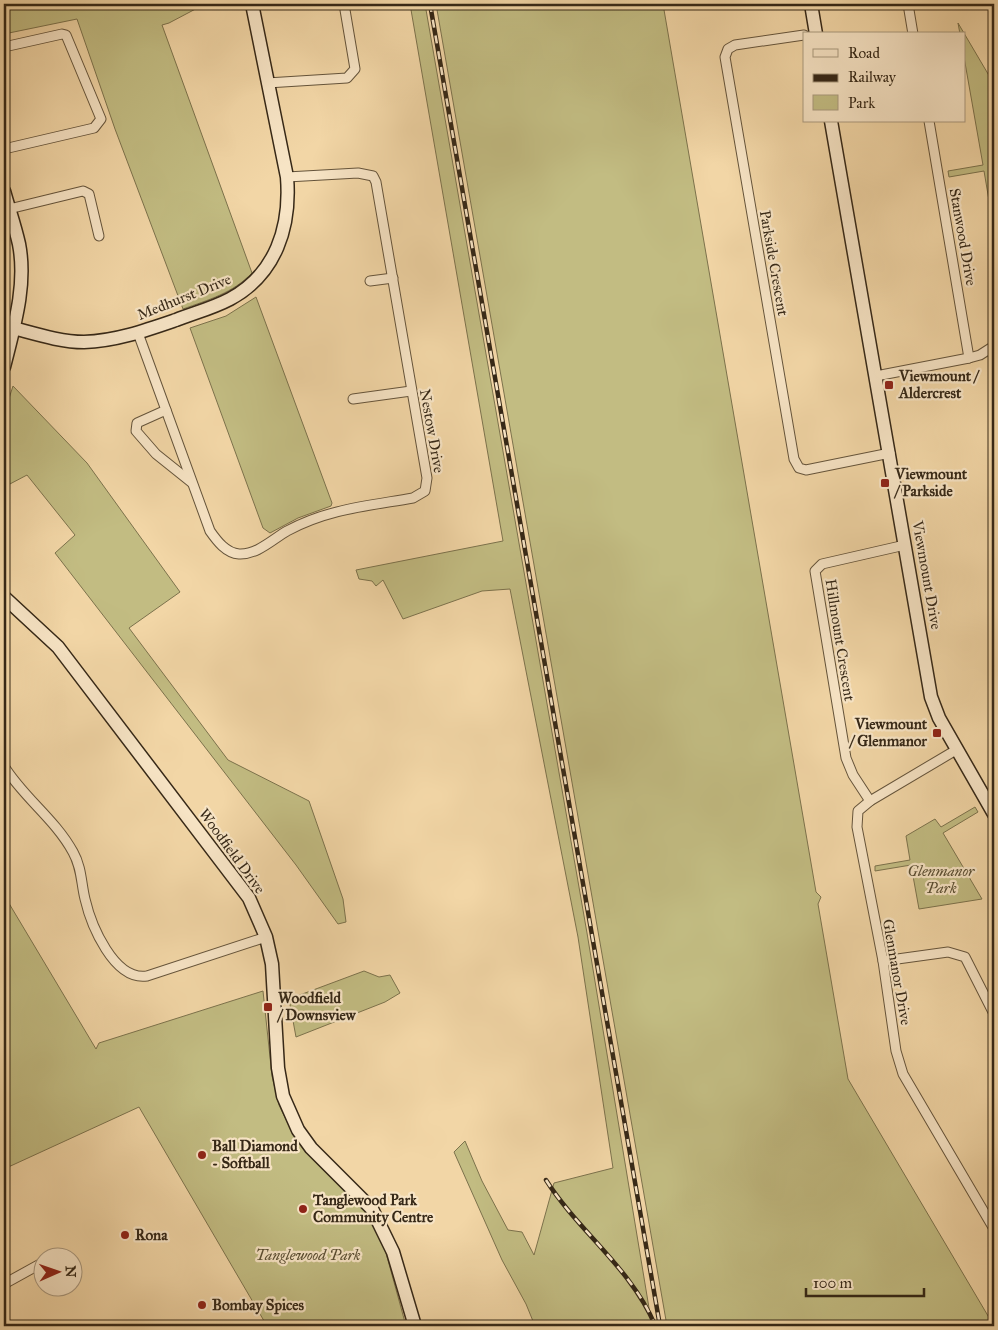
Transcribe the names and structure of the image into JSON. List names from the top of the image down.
{
  "streets": {
    "street": [
      "Stanwood Drive",
      "Parkside Crescent",
      "Medhurst Drive",
      "Nestow Drive",
      "Viewmount Drive",
      "Hillmount Crescent",
      "Woodfield Drive",
      "Glenmanor Drive"
    ]
  },
  "crossings": [
    ["Parkside Crescent", "Viewmount Drive"],
    ["Medhurst Drive", "Nestow Drive"],
    ["Viewmount Drive", "Hillmount Crescent"],
    ["Viewmount Drive", "Glenmanor Drive"],
    ["Hillmount Crescent", "Glenmanor Drive"]
  ],
  "parks": ["Glenmanor Park", "Tanglewood Park"],
  "places": {
    "transit": [
      "Viewmount / Aldercrest",
      "Viewmount / Parkside",
      "Viewmount / Glenmanor",
      "Woodfield / Downsview"
    ],
    "other": [
      "Ball Diamond - Softball",
      "Tanglewood Park Community Centre",
      "Rona",
      "Bombay Spices"
    ]
  },
  "legend": ["Road", "Railway", "Park"],
  "scale_bar": "100 m",
  "north": "right"
}
